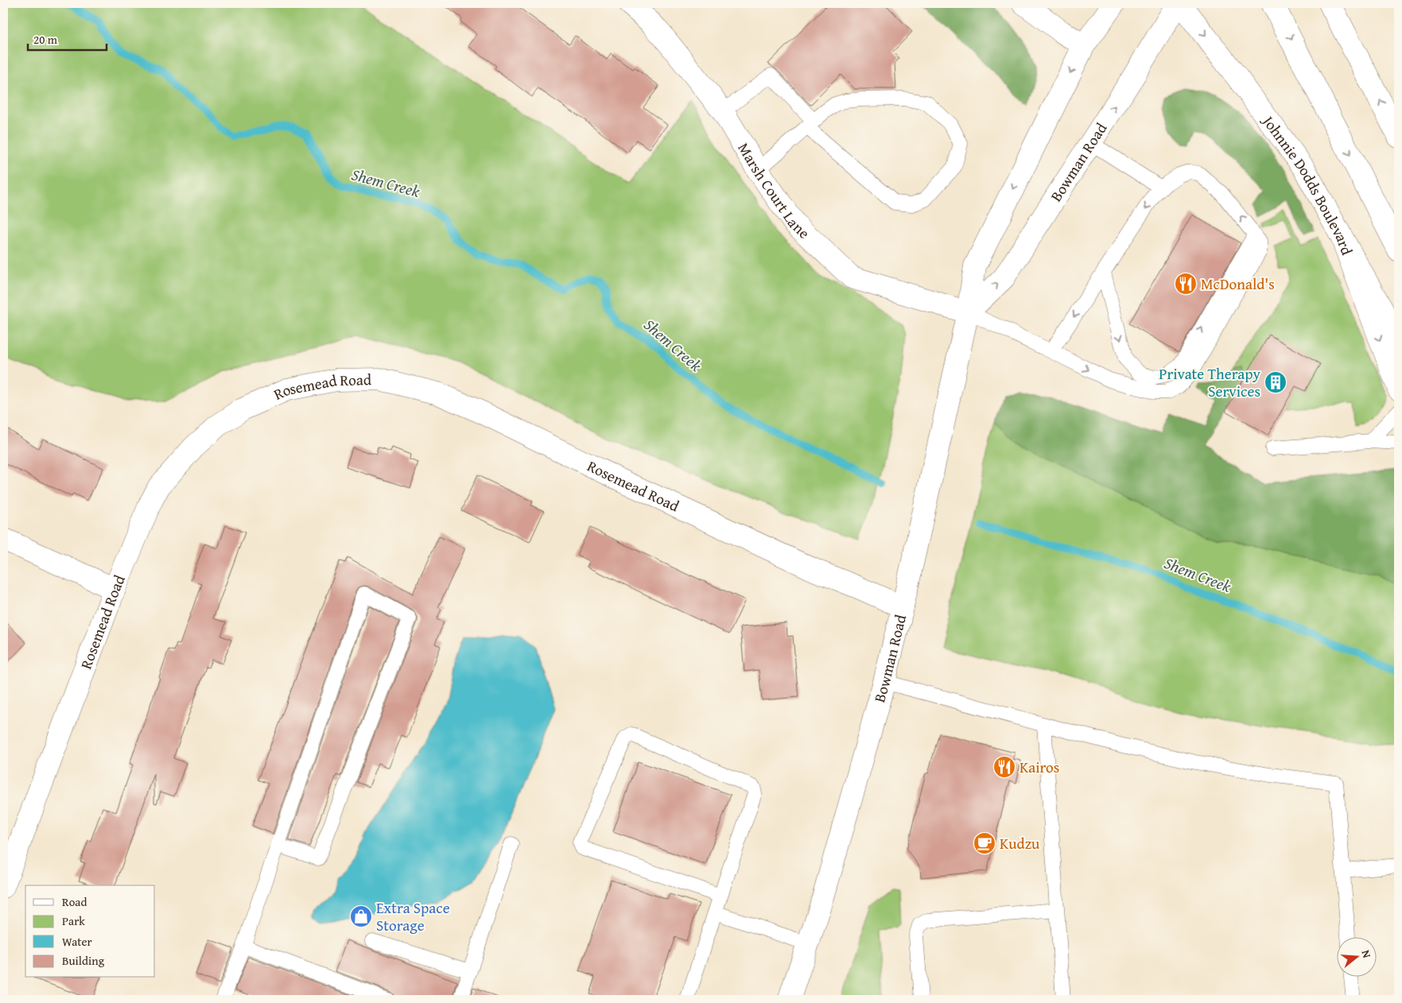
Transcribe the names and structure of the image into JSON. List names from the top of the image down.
{
  "streets": {
    "main road": [
      "Bowman Road",
      "Johnnie Dodds Boulevard",
      "Marsh Court Lane",
      "Rosemead Road"
    ]
  },
  "crossings": [
    ["Bowman Road", "Johnnie Dodds Boulevard"],
    ["Bowman Road", "Marsh Court Lane"],
    ["Bowman Road", "Rosemead Road"]
  ],
  "water": ["Shem Creek"],
  "places": {
    "restaurant": ["McDonald's", "Kairos"],
    "building": ["Private Therapy Services"],
    "cafe": ["Kudzu"],
    "shop": ["Extra Space Storage"]
  },
  "legend": [
    "Road",
    "Park",
    "Water",
    "Building"
  ],
  "scale_bar": "20 m",
  "north": "right"
}
